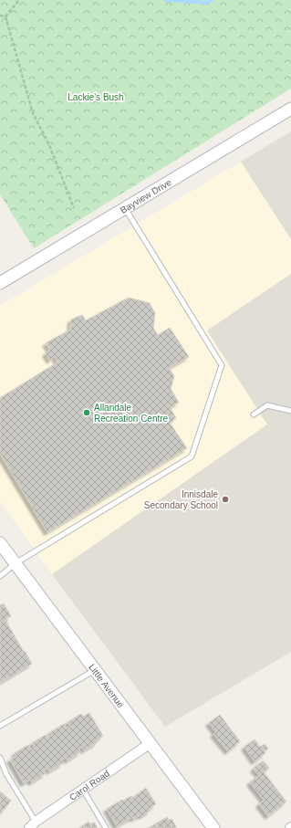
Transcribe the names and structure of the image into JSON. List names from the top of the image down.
{
  "streets": {
    "street": ["Bayview Drive", "Little Avenue", "Carol Road"]
  },
  "crossings": [
    ["Little Avenue", "Carol Road"]
  ],
  "parks": ["Lackie's Bush"],
  "places": ["Allandale Recreation Centre", "Innisdale Secondary School"]
}
